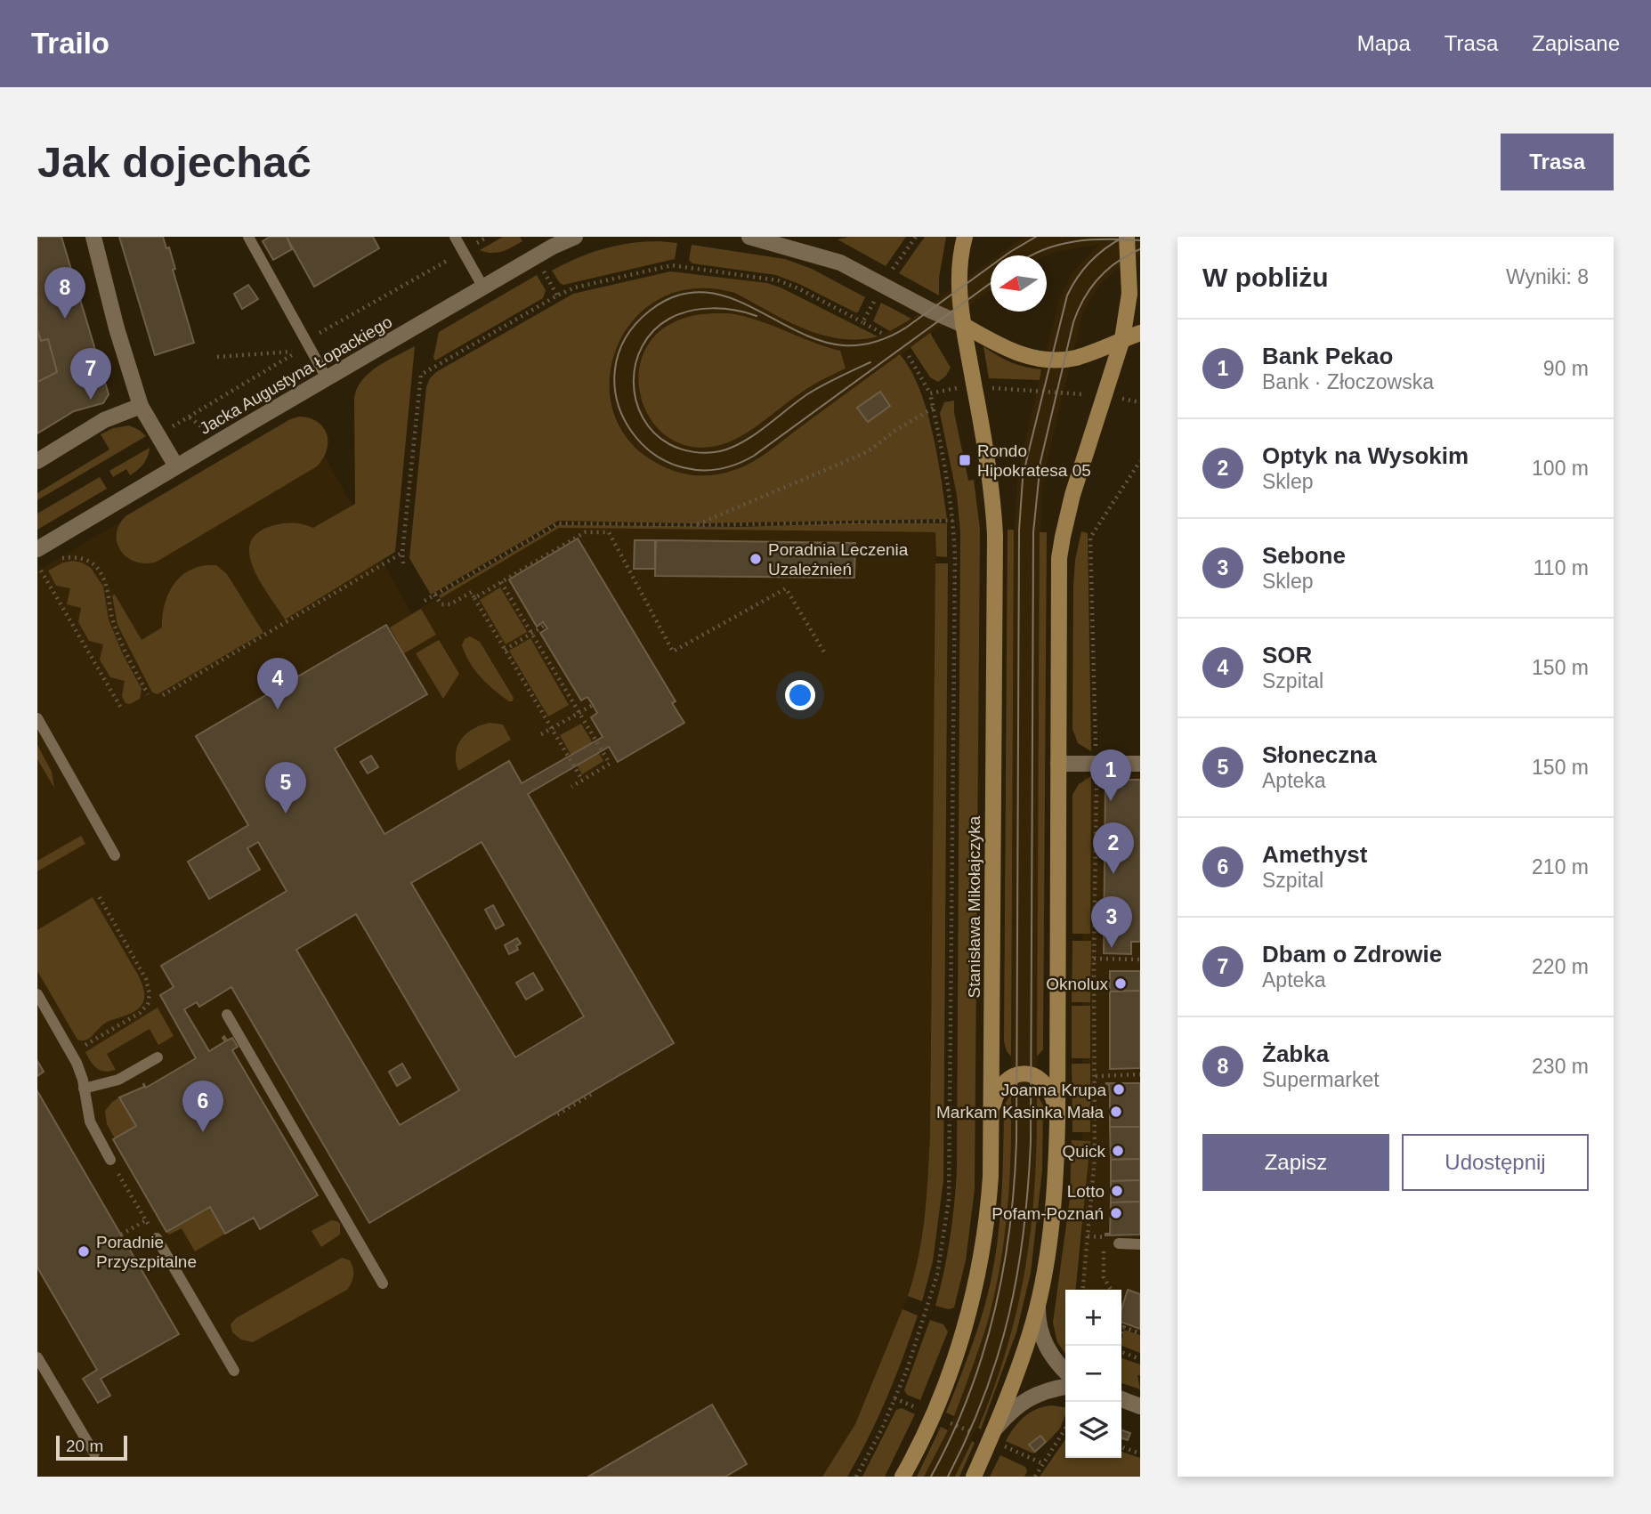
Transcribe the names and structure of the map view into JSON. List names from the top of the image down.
{
  "streets": {
    "street": ["Jacka Augustyna Łopackiego", "Stanisława Mikołajczyka"]
  },
  "places": {
    "transit": ["Rondo Hipokratesa 05"],
    "other": [
      "Poradnia Leczenia Uzależnień",
      "Oknolux",
      "Joanna Krupa",
      "Markam Kasinka Mała",
      "Quick",
      "Lotto",
      "Pofam-Poznań",
      "Poradnie Przyszpitalne"
    ]
  },
  "scale_bar": "20 m",
  "north": "left",
  "page": {
    "header": "Trailo",
    "nav": ["Mapa", "Trasa", "Zapisane"],
    "buttons": [
      "Trasa",
      ["Zapisz", "Udostępnij"]
    ],
    "title": "Jak dojechać",
    "heading": ["W pobliżu", "Wyniki: 8"],
    "pins": [
      "8",
      "7",
      "4",
      "1",
      "5",
      "2",
      "3",
      "6"
    ],
    "list": [
      {
        "mark": "1",
        "name": "Bank Pekao",
        "note": "Bank · Złoczowska",
        "value": "90 m"
      },
      {
        "mark": "2",
        "name": "Optyk na Wysokim",
        "note": "Sklep",
        "value": "100 m"
      },
      {
        "mark": "3",
        "name": "Sebone",
        "note": "Sklep",
        "value": "110 m"
      },
      {
        "mark": "4",
        "name": "SOR",
        "note": "Szpital",
        "value": "150 m"
      },
      {
        "mark": "5",
        "name": "Słoneczna",
        "note": "Apteka",
        "value": "150 m"
      },
      {
        "mark": "6",
        "name": "Amethyst",
        "note": "Szpital",
        "value": "210 m"
      },
      {
        "mark": "7",
        "name": "Dbam o Zdrowie",
        "note": "Apteka",
        "value": "220 m"
      },
      {
        "mark": "8",
        "name": "Żabka",
        "note": "Supermarket",
        "value": "230 m"
      }
    ],
    "map_buttons": ["+", "−"],
    "scale": "20 m"
  }
}
